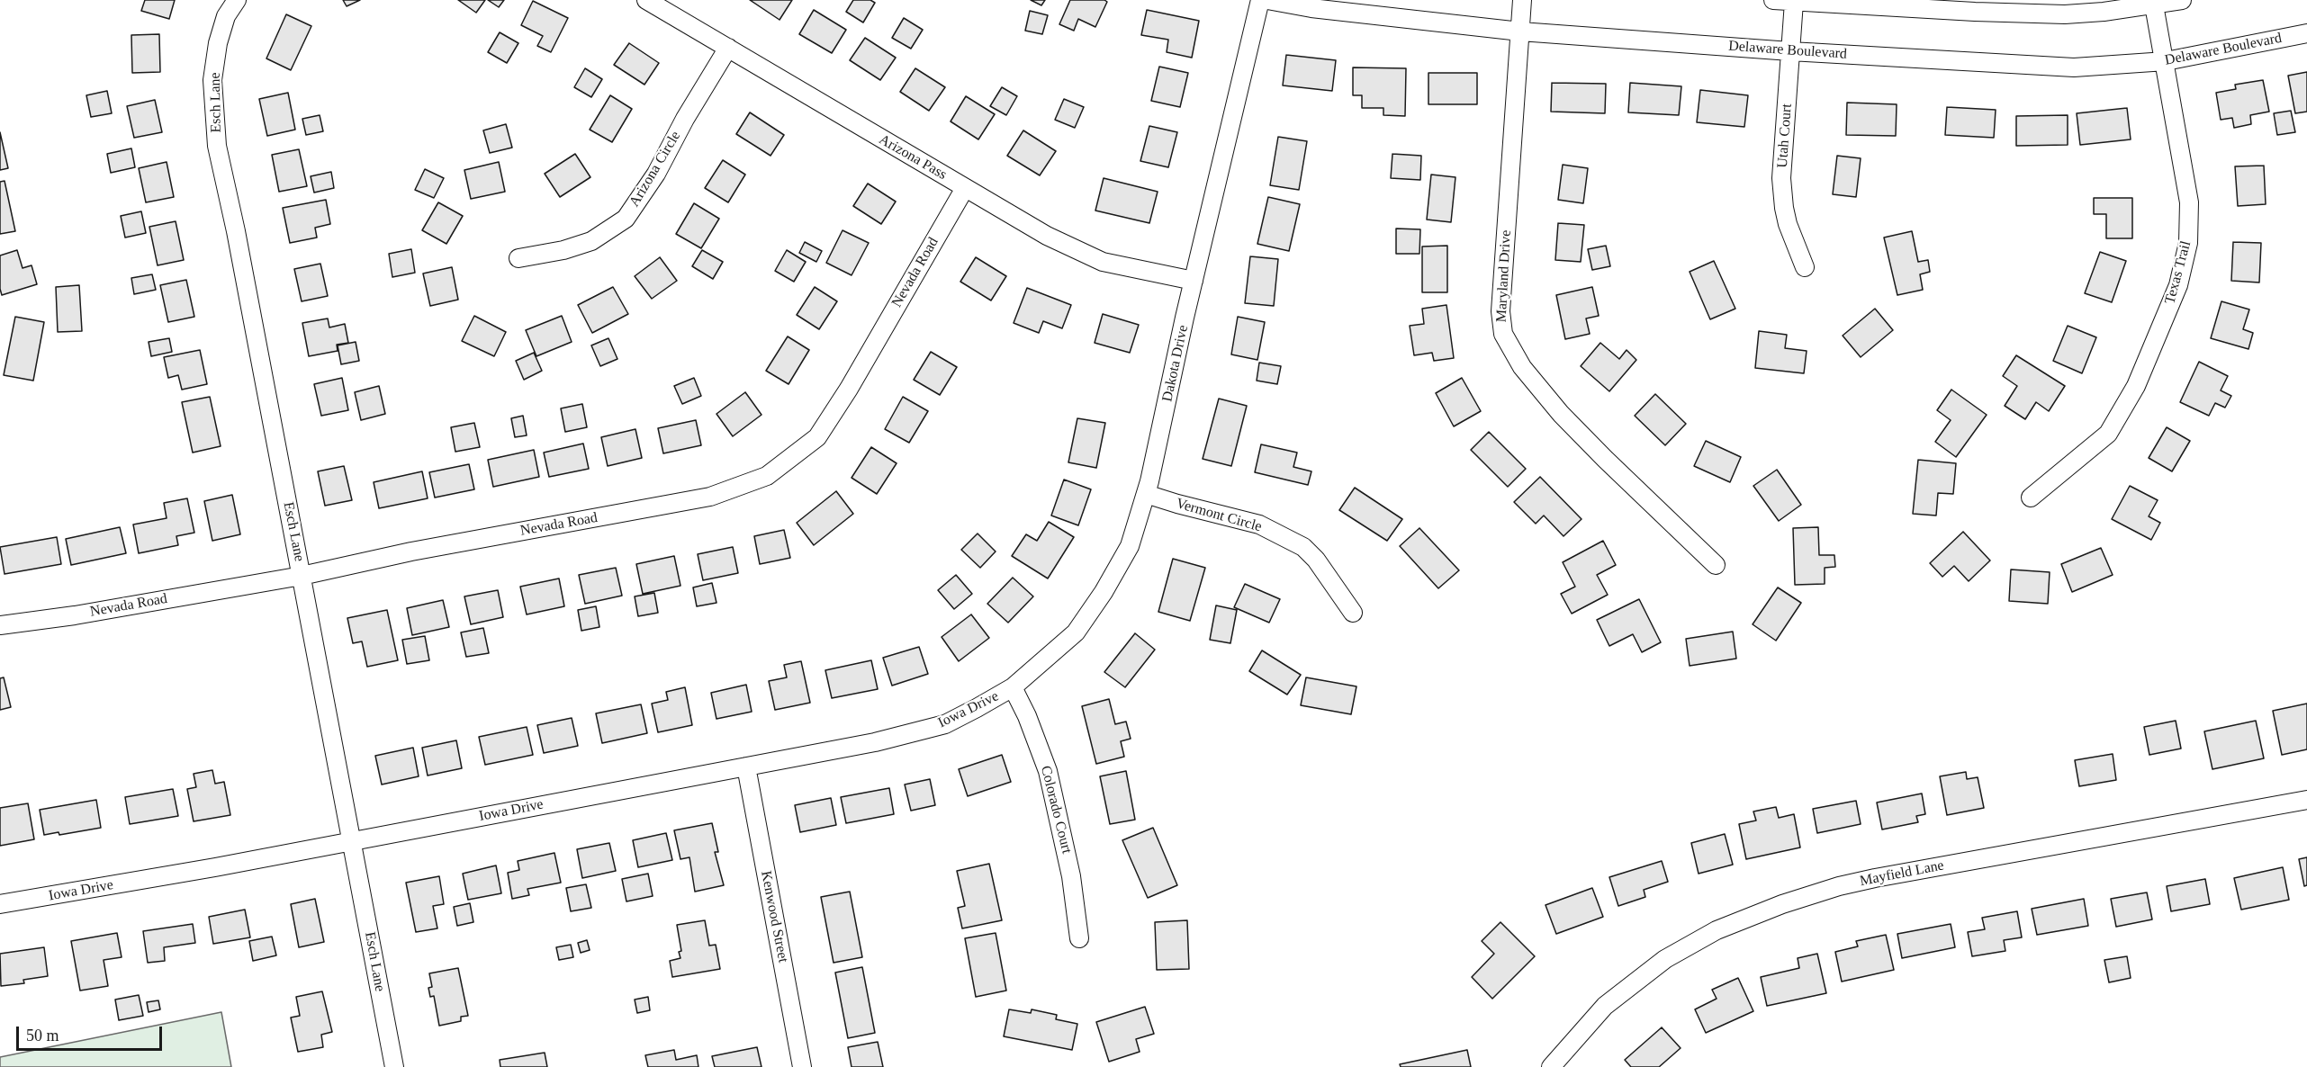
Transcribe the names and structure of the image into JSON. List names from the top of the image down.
{
  "streets": {
    "street": [
      "Delaware Boulevard",
      "Esch Lane",
      "Utah Court",
      "Arizona Pass",
      "Arizona Circle",
      "Nevada Road",
      "Texas Trail",
      "Maryland Drive",
      "Dakota Drive",
      "Vermont Circle",
      "Iowa Drive",
      "Colorado Court",
      "Mayfield Lane",
      "Kenwood Street"
    ]
  },
  "crossings": [
    ["Delaware Boulevard", "Utah Court"],
    ["Delaware Boulevard", "Texas Trail"],
    ["Delaware Boulevard", "Maryland Drive"],
    ["Esch Lane", "Nevada Road"],
    ["Esch Lane", "Iowa Drive"],
    ["Arizona Pass", "Arizona Circle"],
    ["Arizona Pass", "Nevada Road"],
    ["Arizona Pass", "Dakota Drive"],
    ["Dakota Drive", "Vermont Circle"],
    ["Dakota Drive", "Iowa Drive"],
    ["Dakota Drive", "Colorado Court"],
    ["Iowa Drive", "Colorado Court"],
    ["Iowa Drive", "Kenwood Street"]
  ],
  "scale_bar": "50 m"
}
